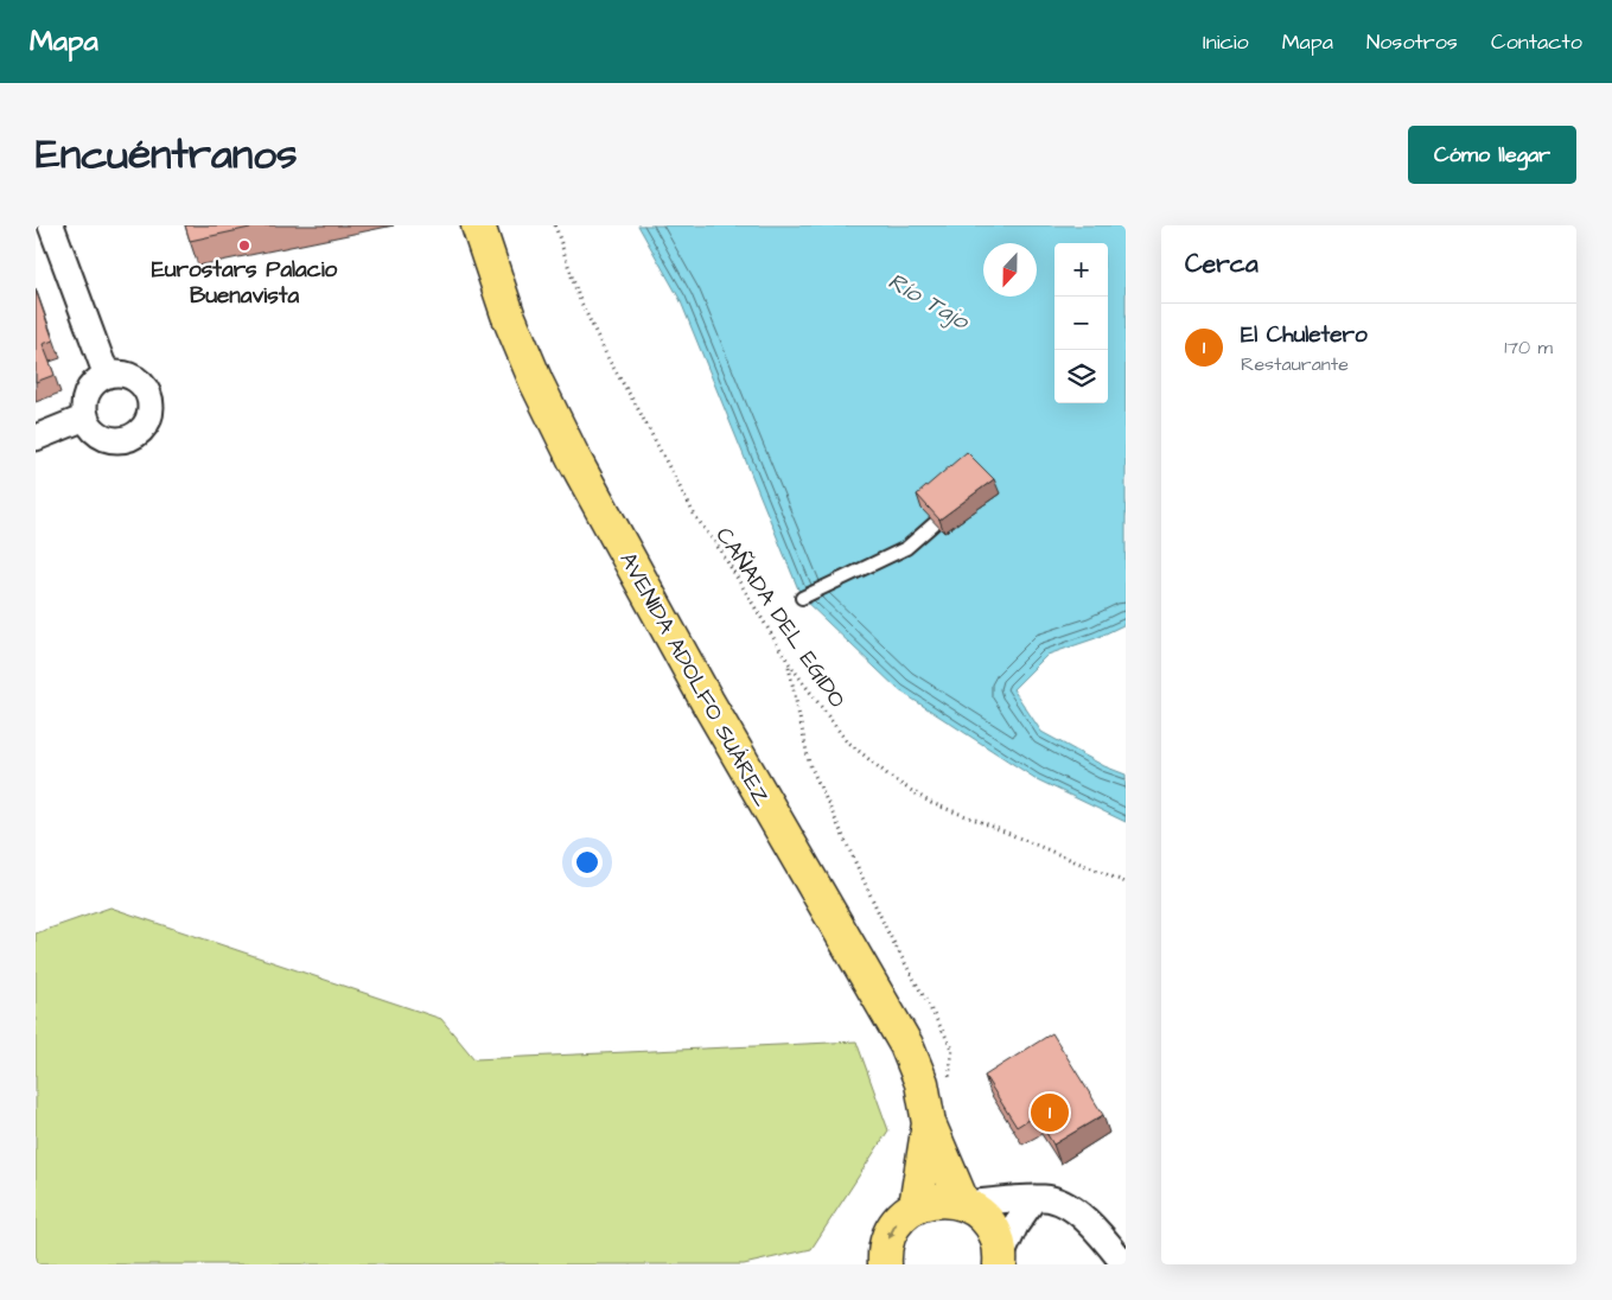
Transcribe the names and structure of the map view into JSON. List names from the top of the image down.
{
  "streets": {
    "main road": ["AVENIDA ADOLFO SUÁREZ"],
    "path": ["CAÑADA DEL EGIDO"]
  },
  "water": ["Río Tajo"],
  "places": ["Eurostars Palacio Buenavista"],
  "north": "bottom",
  "page": {
    "header": "Mapa",
    "nav": [
      "Inicio",
      "Mapa",
      "Nosotros",
      "Contacto"
    ],
    "title": "Encuéntranos",
    "buttons": "Cómo llegar",
    "heading": "Cerca",
    "map_buttons": ["+", "−"],
    "list": [
      {
        "mark": "1",
        "name": "El Chuletero",
        "note": "Restaurante",
        "value": "170 m"
      }
    ],
    "pins": "1"
  }
}
